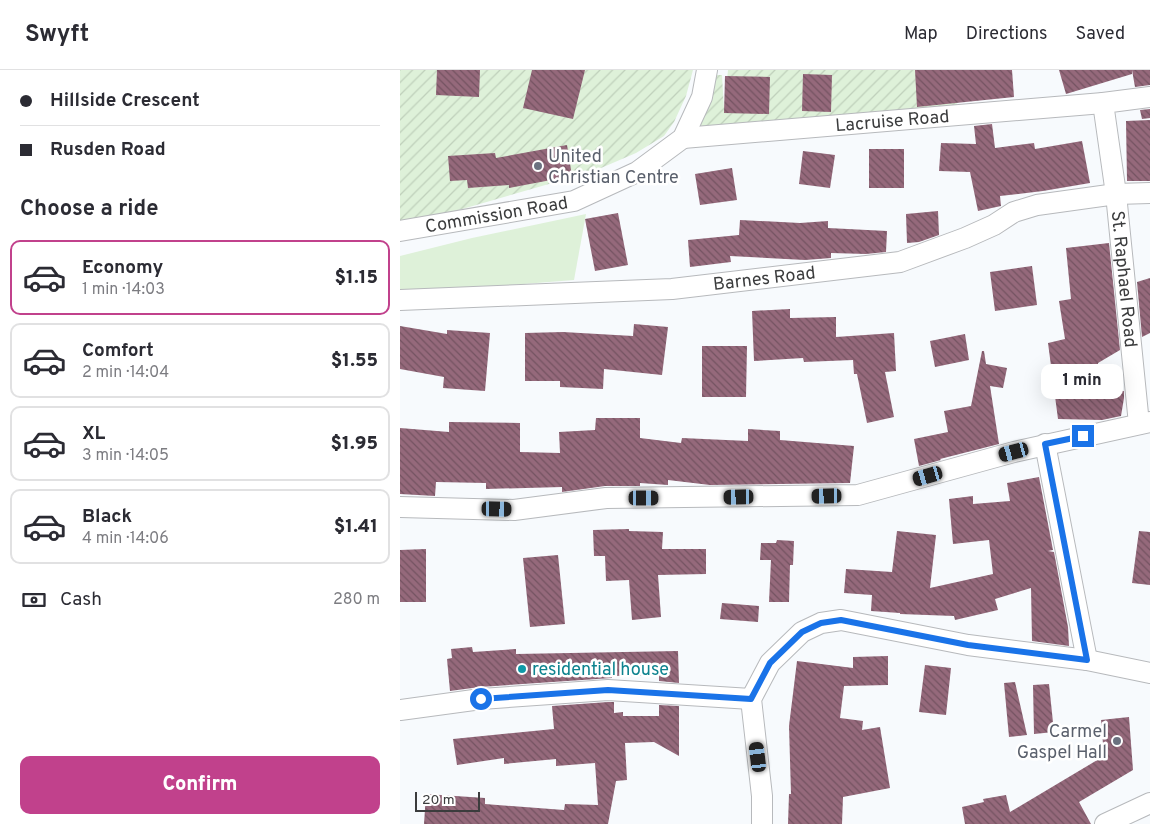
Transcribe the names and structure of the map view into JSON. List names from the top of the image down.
{
  "streets": {
    "street": [
      "Lacruise Road",
      "Commission Road",
      "Barnes Road",
      "St. Raphael Road"
    ]
  },
  "crossings": [
    ["Lacruise Road", "Commission Road"],
    ["Lacruise Road", "St. Raphael Road"],
    ["Barnes Road", "St. Raphael Road"]
  ],
  "places": ["United Christian Centre", "residential house", "Carmel Gaspel Hall"],
  "scale_bar": "20 m",
  "page": {
    "header": "Swyft",
    "nav": ["Map", "Directions", "Saved"],
    "banner": ["Hillside Crescent", "Rusden Road"],
    "heading": "Choose a ride",
    "list": [
      {
        "name": "Economy",
        "note": "1 min · 14:03",
        "value": "$1.15"
      },
      {
        "name": "Comfort",
        "note": "2 min · 14:04",
        "value": "$1.55"
      },
      {
        "name": "XL",
        "note": "3 min · 14:05",
        "value": "$1.95"
      },
      {
        "name": "Black",
        "note": "4 min · 14:06",
        "value": "$1.41"
      }
    ],
    "bubble": "1 min",
    "pay": ["Cash", "280 m"],
    "buttons": "Confirm",
    "scale": "20 m"
  }
}
